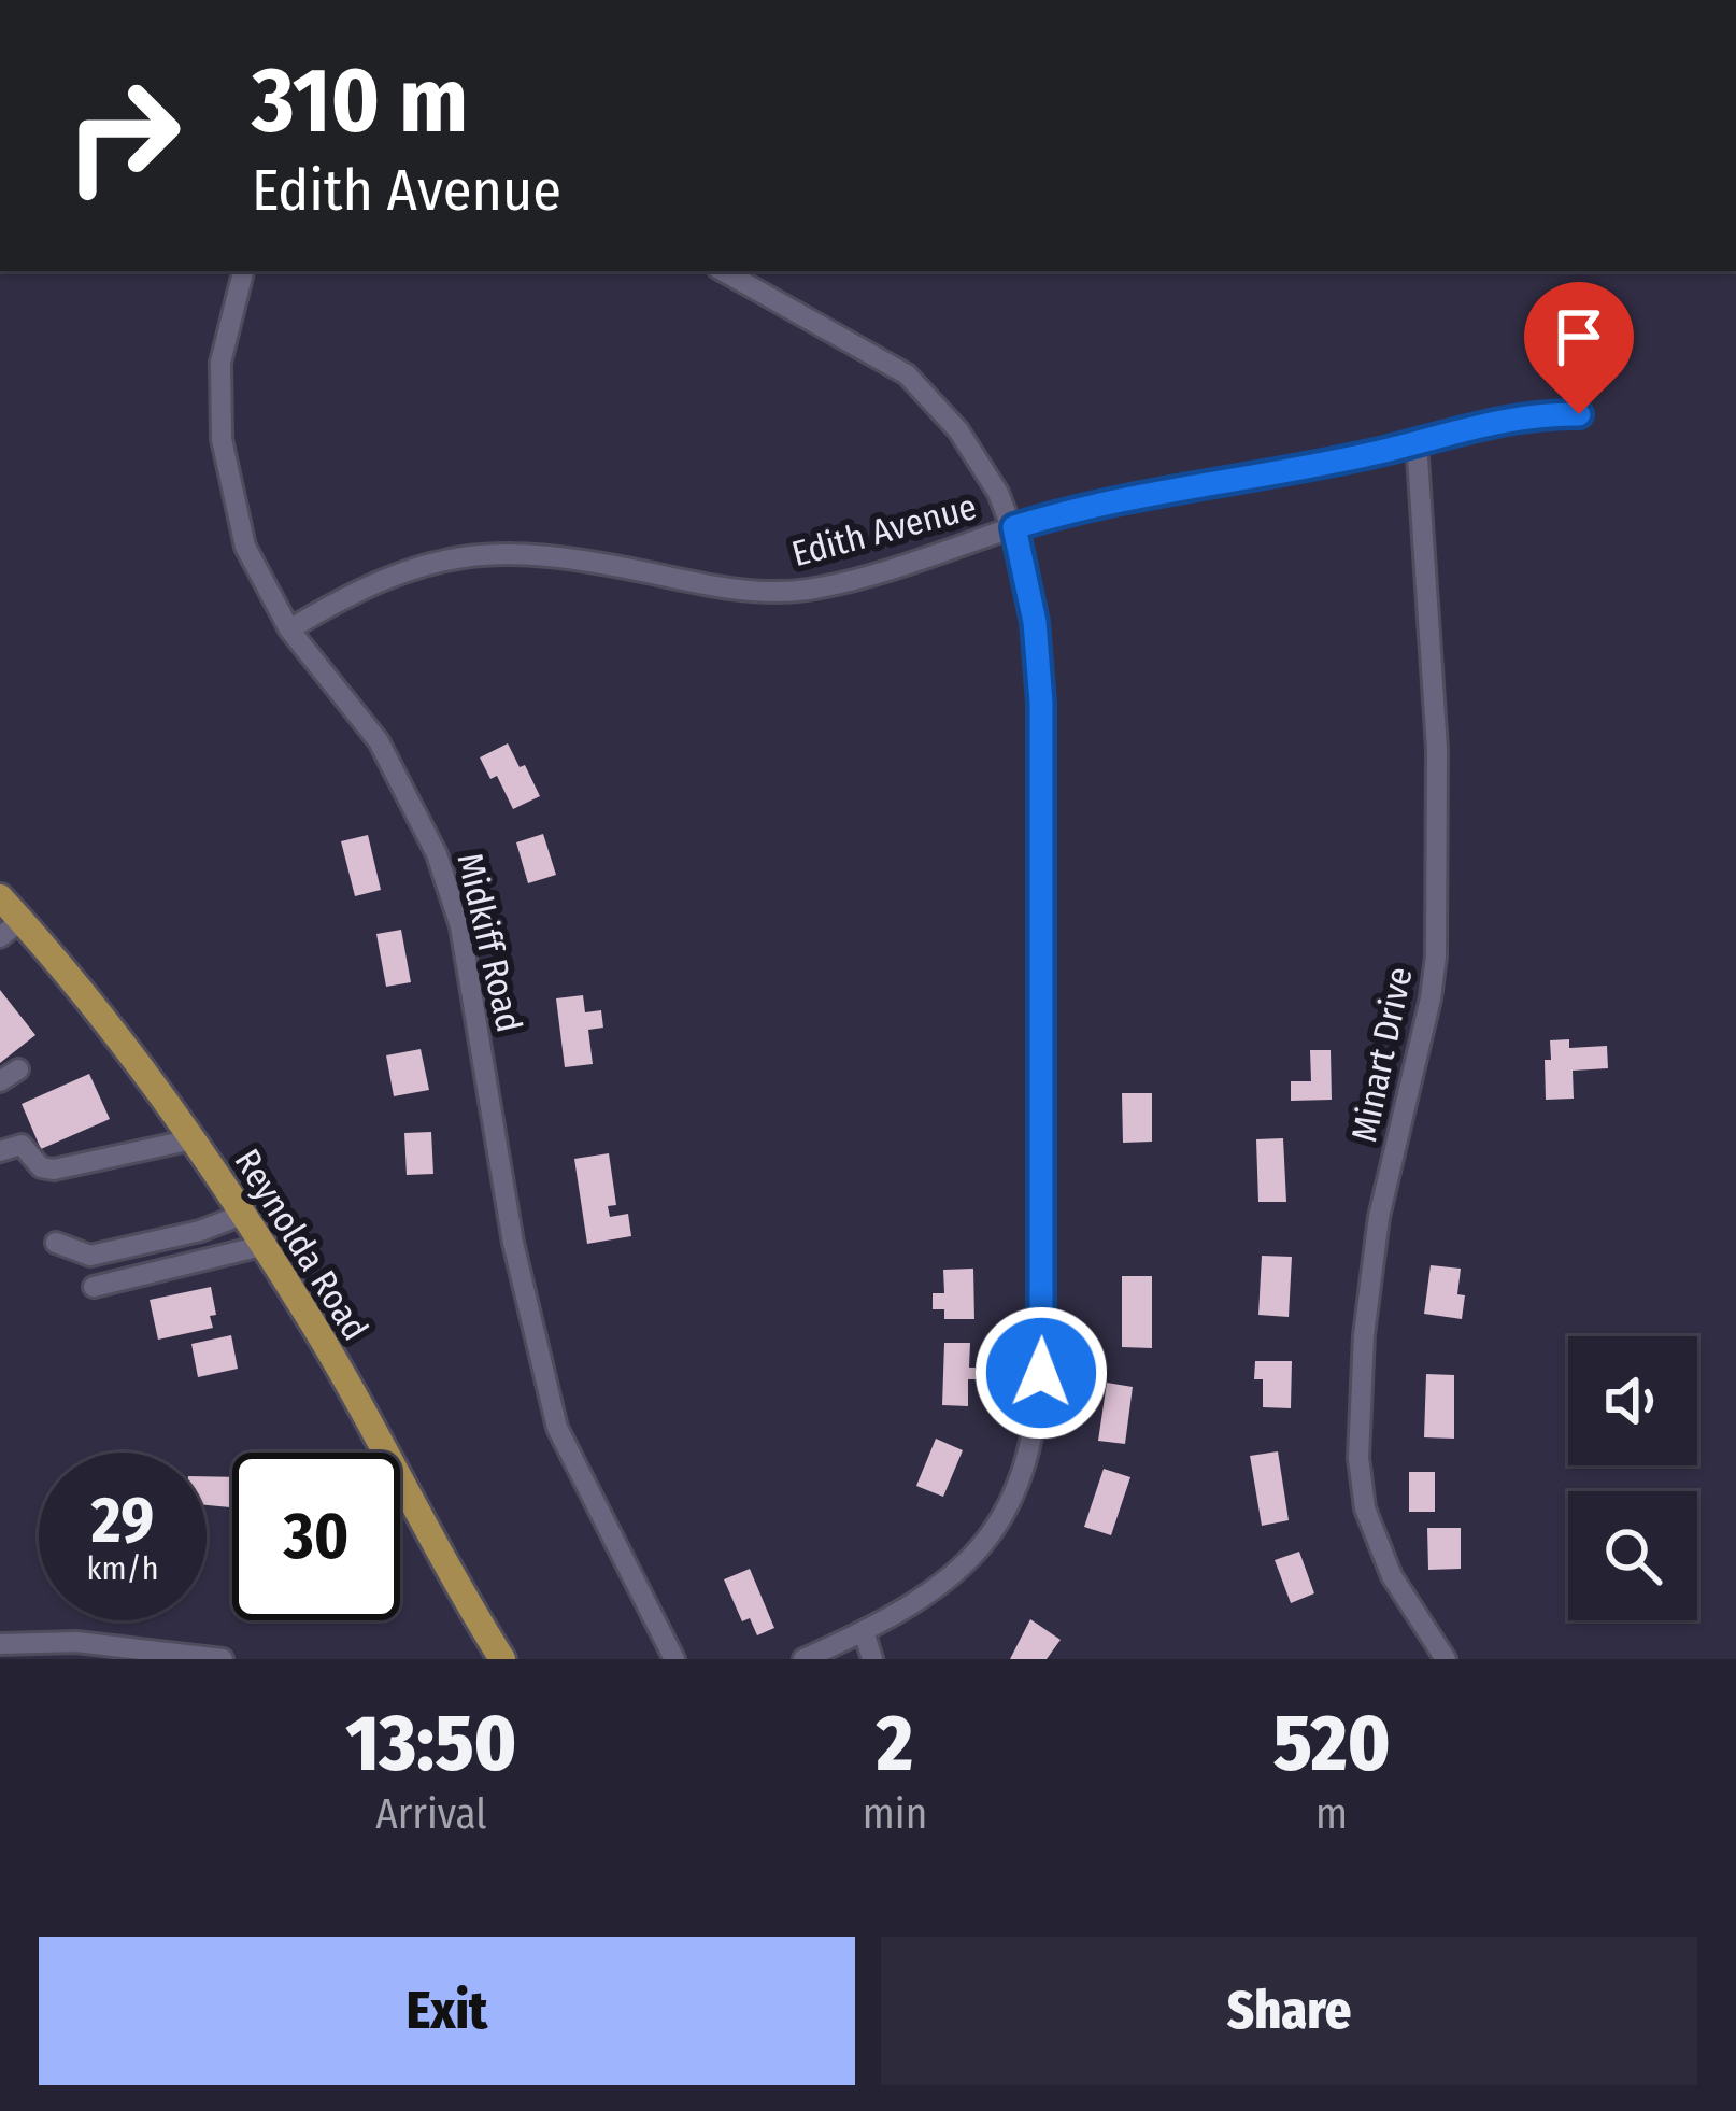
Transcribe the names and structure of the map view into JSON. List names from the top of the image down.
{
  "streets": {
    "main road": ["Reynolda Road"],
    "street": ["Edith Avenue", "Midkiff Road", "Minart Drive"]
  },
  "crossings": [
    ["Edith Avenue", "Midkiff Road"],
    ["Edith Avenue", "Minart Drive"]
  ],
  "page": {
    "turn": ["310 m", "Edith Avenue"],
    "speed": "29 km/h",
    "limit": "30",
    "eta": [
      "13:50",
      "Arrival",
      "2",
      "min",
      "520",
      "m"
    ],
    "buttons": ["Exit", "Share"]
  }
}
